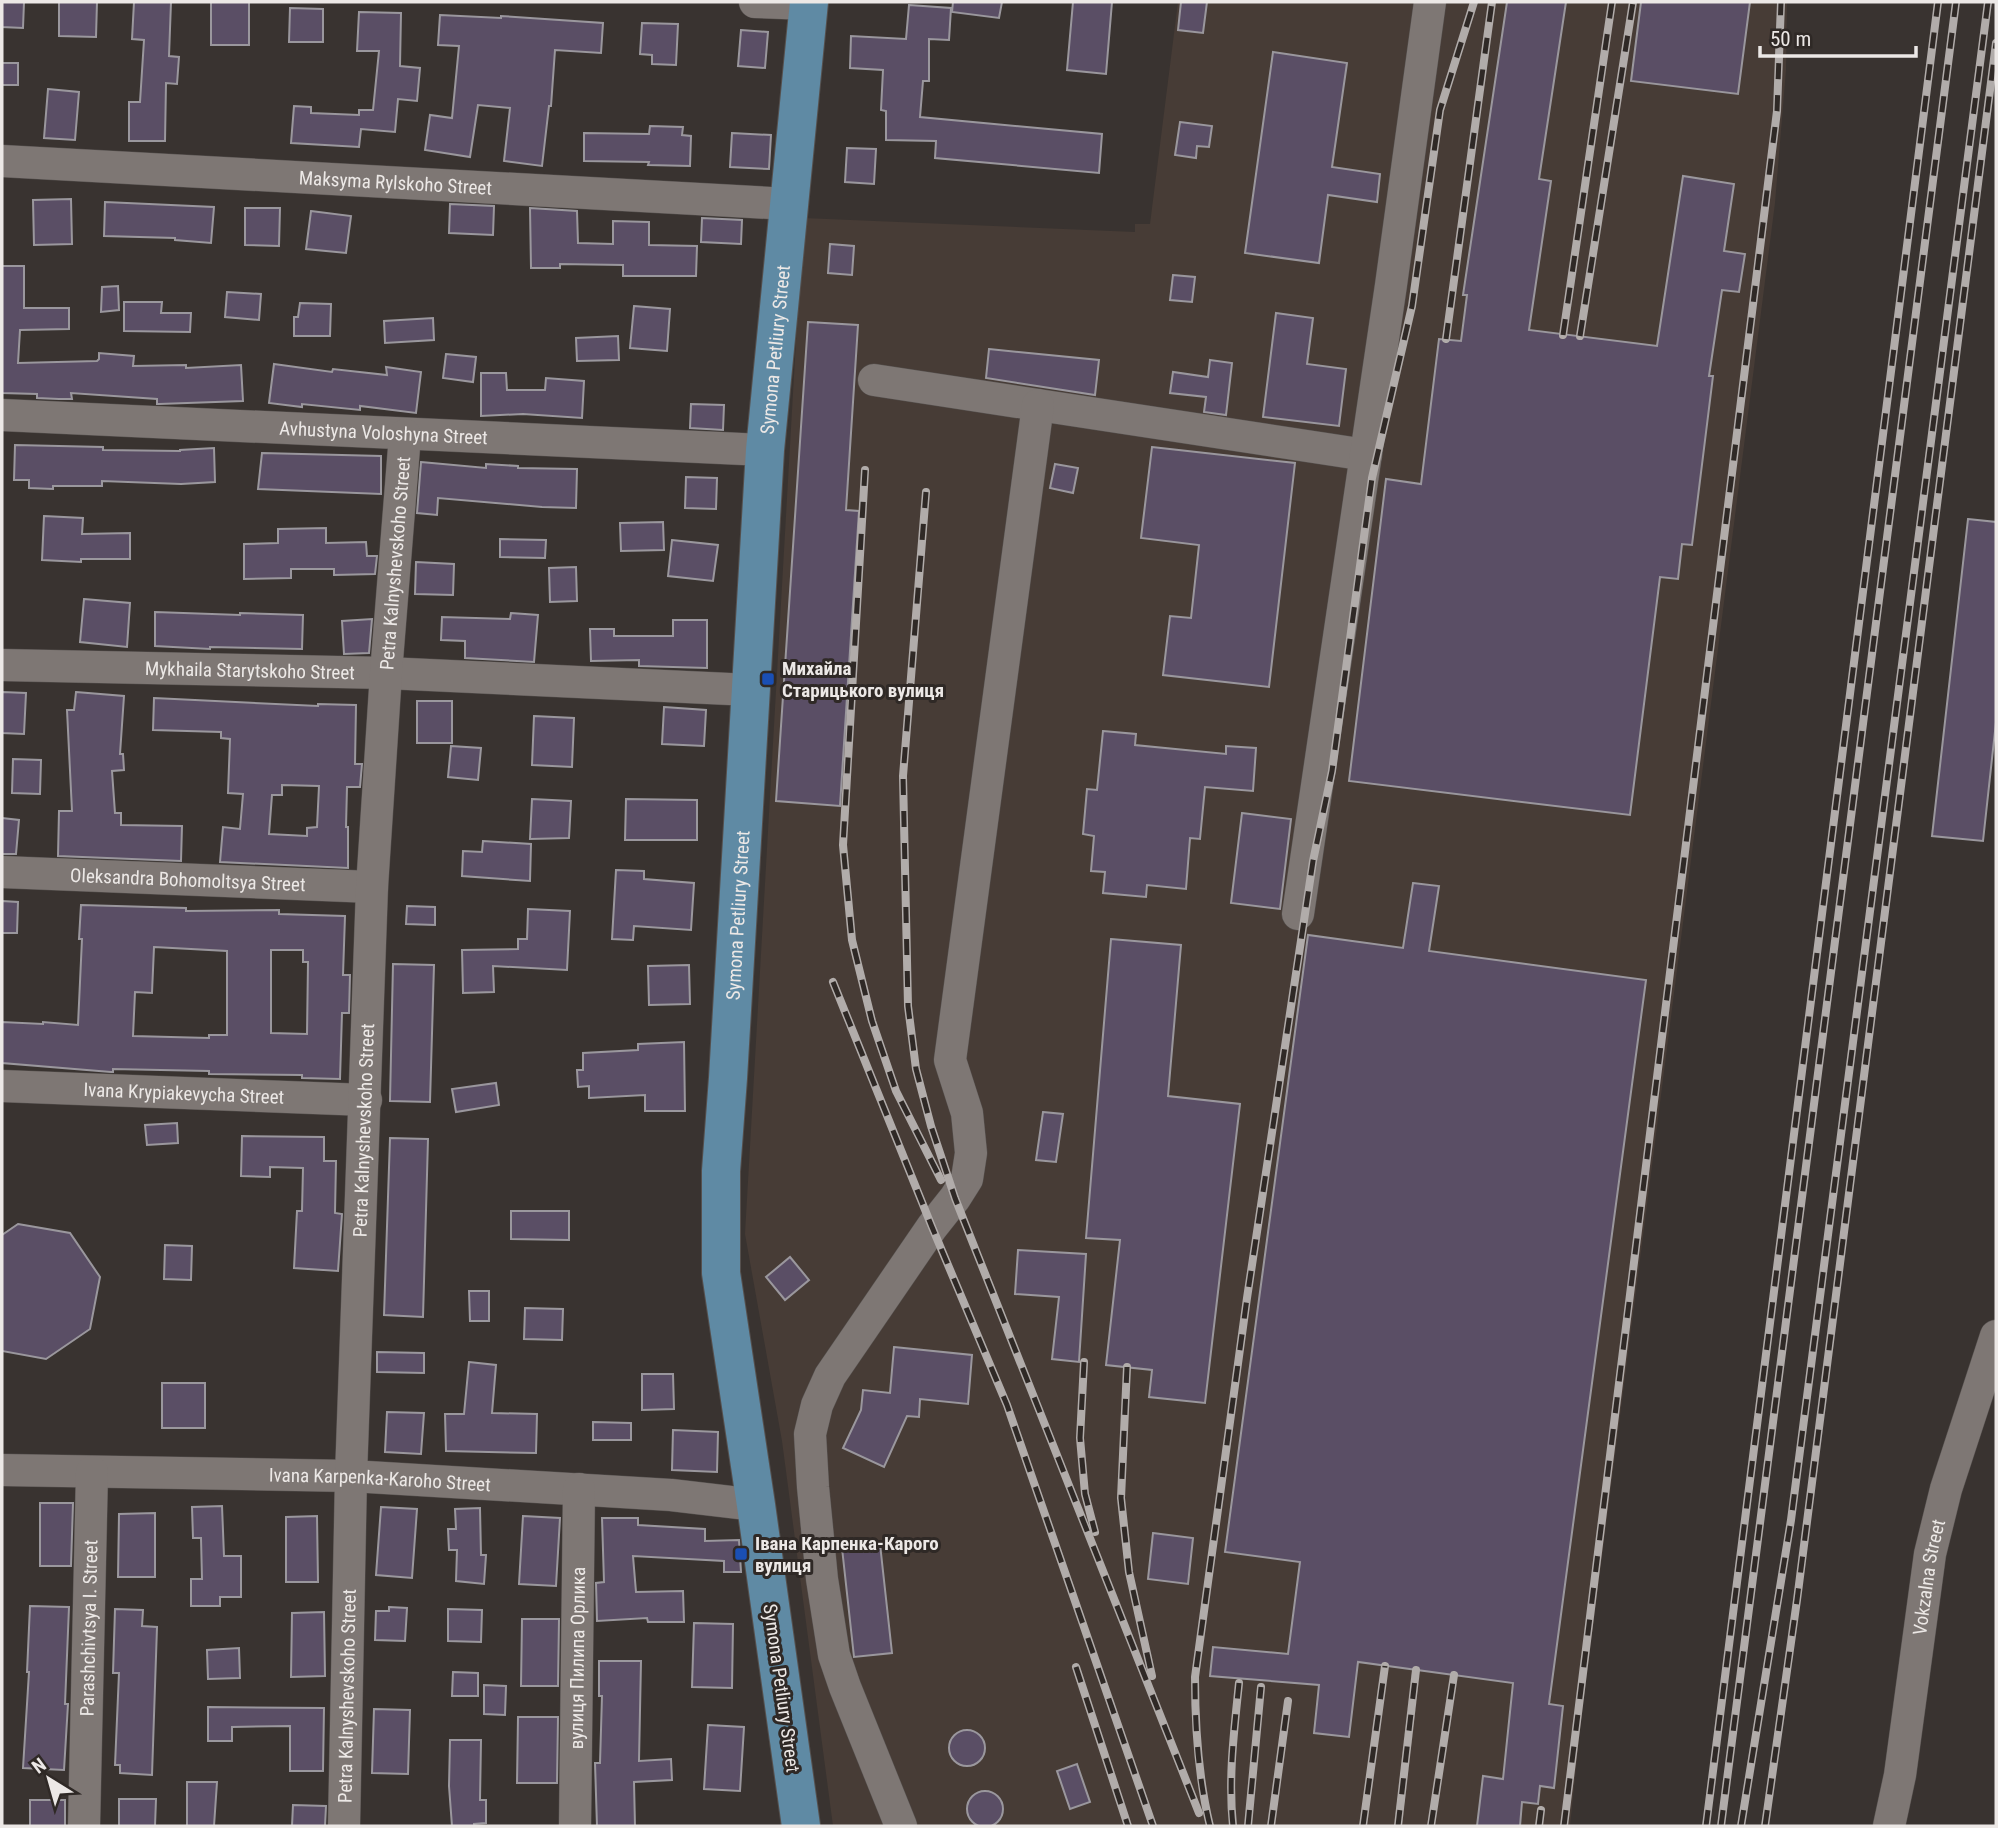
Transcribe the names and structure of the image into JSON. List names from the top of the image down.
{
  "streets": {
    "main road": ["Symona Petliury Street"],
    "street": [
      "Maksyma Rylskoho Street",
      "Avhustyna Voloshyna Street",
      "Petra Kalnyshevskoho Street",
      "Mykhaila Starytskoho Street",
      "Oleksandra Bohomoltsya Street",
      "Ivana Krypiakevycha Street",
      "Ivana Karpenka-Karoho Street",
      "Vokzalna Street",
      "Parashchivtsya I. Street",
      "вулиця Пилипа Орлика"
    ]
  },
  "crossings": [
    ["Maksyma Rylskoho Street", "Symona Petliury Street"],
    ["Symona Petliury Street", "Avhustyna Voloshyna Street"],
    ["Symona Petliury Street", "Mykhaila Starytskoho Street"],
    ["Symona Petliury Street", "Ivana Karpenka-Karoho Street"],
    ["Avhustyna Voloshyna Street", "Petra Kalnyshevskoho Street"],
    ["Petra Kalnyshevskoho Street", "Mykhaila Starytskoho Street"],
    ["Petra Kalnyshevskoho Street", "Oleksandra Bohomoltsya Street"],
    ["Petra Kalnyshevskoho Street", "Ivana Krypiakevycha Street"],
    ["Petra Kalnyshevskoho Street", "Ivana Karpenka-Karoho Street"],
    ["Ivana Karpenka-Karoho Street", "Parashchivtsya I. Street"],
    ["Ivana Karpenka-Karoho Street", "вулиця Пилипа Орлика"]
  ],
  "places": {
    "transit": ["Михайла Старицького вулиця", "Івана Карпенка-Карого вулиця"]
  },
  "scale_bar": "50 m",
  "north": "top left"
}
